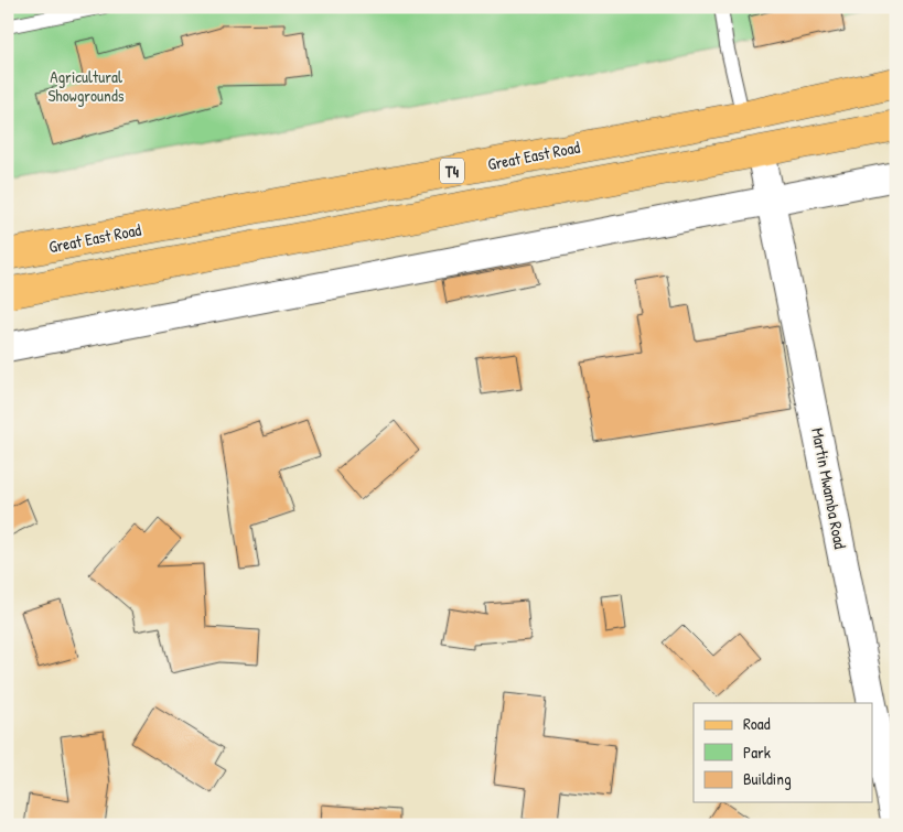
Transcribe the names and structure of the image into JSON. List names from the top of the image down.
{
  "streets": {
    "main road": ["Great East Road", "T4"],
    "street": ["Martin Mwamba Road"]
  },
  "crossings": [
    ["T4", "Martin Mwamba Road"]
  ],
  "parks": ["Agricultural Showgrounds"],
  "legend": ["Road", "Park", "Building"]
}
